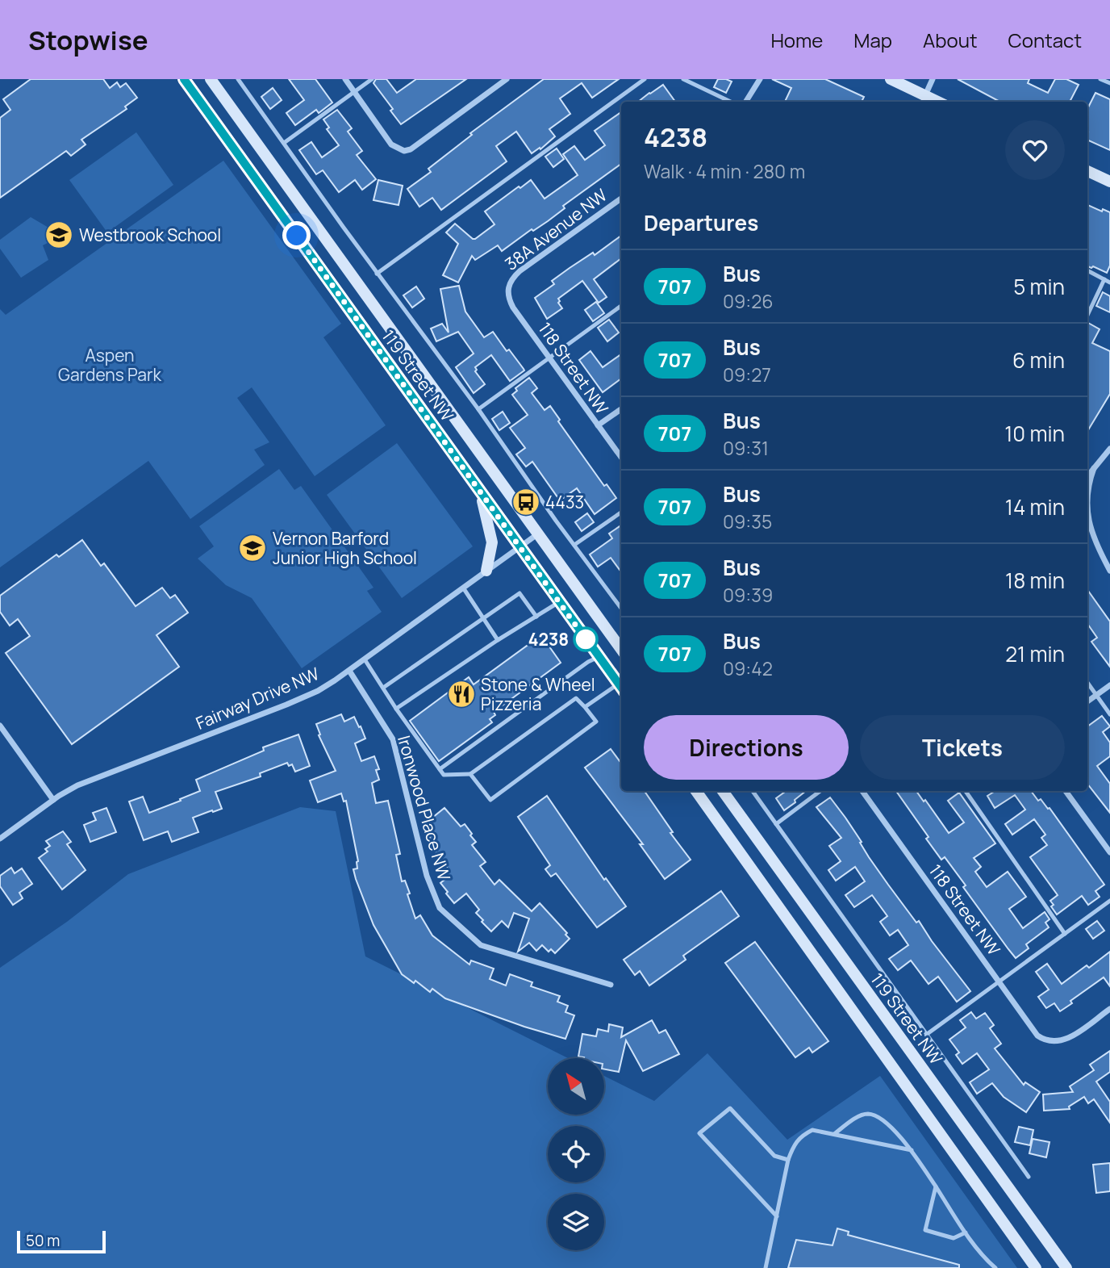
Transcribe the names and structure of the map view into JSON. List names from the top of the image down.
{
  "streets": {
    "main road": ["119 Street NW"],
    "street": [
      "38A Avenue NW",
      "118 Street NW",
      "Fairway Drive NW",
      "Ironwood Place NW"
    ]
  },
  "crossings": [
    ["38A Avenue NW", "118 Street NW"],
    ["119 Street NW", "Fairway Drive NW"],
    ["Fairway Drive NW", "Ironwood Place NW"]
  ],
  "parks": ["Aspen Gardens Park"],
  "places": {
    "school or university": ["Westbrook School", "Vernon Barford Junior High School"],
    "bus stop": ["4433"],
    "other": ["4238"],
    "restaurant": ["Stone & Wheel Pizzeria"]
  },
  "lines": ["bus line 707"],
  "scale_bar": "50 m",
  "north": "top left",
  "page": {
    "header": "Stopwise",
    "nav": [
      "Home",
      "Map",
      "About",
      "Contact"
    ],
    "heading": [
      ["4238", "Walk · 4 min · 280 m"],
      "Departures"
    ],
    "list": [
      {
        "mark": "707",
        "name": "Bus",
        "note": "09:26",
        "value": "5 min"
      },
      {
        "mark": "707",
        "name": "Bus",
        "note": "09:27",
        "value": "6 min"
      },
      {
        "mark": "707",
        "name": "Bus",
        "note": "09:31",
        "value": "10 min"
      },
      {
        "mark": "707",
        "name": "Bus",
        "note": "09:35",
        "value": "14 min"
      },
      {
        "mark": "707",
        "name": "Bus",
        "note": "09:39",
        "value": "18 min"
      },
      {
        "mark": "707",
        "name": "Bus",
        "note": "09:42",
        "value": "21 min"
      }
    ],
    "buttons": ["Directions", "Tickets"],
    "scale": "50 m"
  }
}
